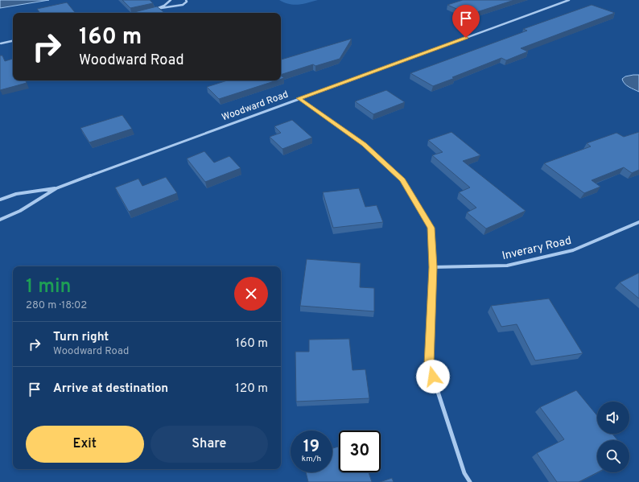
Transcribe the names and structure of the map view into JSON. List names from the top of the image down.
{
  "streets": {
    "street": ["Woodward Road", "Inverary Road"]
  },
  "page": {
    "turn": ["160 m", "Woodward Road"],
    "heading": ["1 min", "280 m · 18:02"],
    "list": [
      {
        "name": "Turn right",
        "note": "Woodward Road",
        "value": "160 m"
      },
      {
        "name": "Arrive at destination",
        "value": "120 m"
      }
    ],
    "buttons": ["Exit", "Share"],
    "speed": "19 km/h",
    "limit": "30"
  }
}
